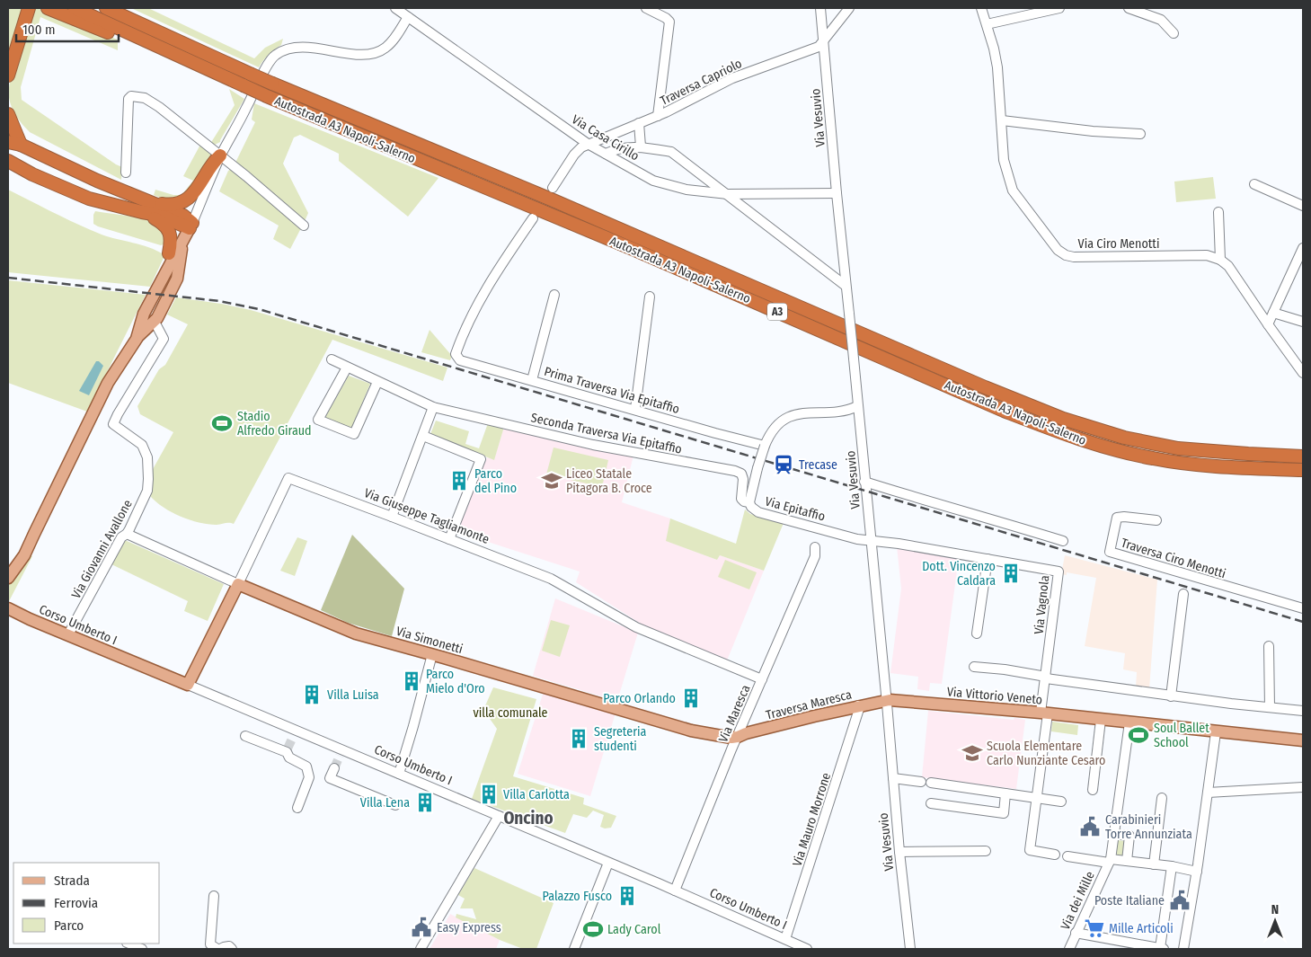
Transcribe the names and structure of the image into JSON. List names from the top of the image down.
{
  "streets": {
    "highway": ["Autostrada A3 Napoli-Salerno", "A3"],
    "main road": [
      "Via Giuseppe Tagliamonte",
      "Corso Umberto I",
      "Via Simonetti",
      "Via Vittorio Veneto",
      "Traversa Maresca"
    ],
    "street": [
      "Traversa Capriolo",
      "Via Vesuvio",
      "Via Casa Cirillo",
      "Via Ciro Menotti",
      "Prima Traversa Via Epitaffio",
      "Seconda Traversa Via Epitaffio",
      "Via Epitaffio",
      "Via Giovanni Avallone",
      "Traversa Ciro Menotti",
      "Via Vagnola",
      "Via Maresca",
      "Via Mauro Morrone",
      "Via dei Mille"
    ]
  },
  "crossings": [
    ["Traversa Capriolo", "Via Vesuvio"],
    ["Traversa Capriolo", "Via Casa Cirillo"],
    ["Via Vesuvio", "Via Casa Cirillo"],
    ["Via Vesuvio", "Via Epitaffio"],
    ["Via Vesuvio", "Via Vagnola"],
    ["Via Vesuvio", "Via Vittorio Veneto"],
    ["Via Vesuvio", "Traversa Maresca"],
    ["Prima Traversa Via Epitaffio", "Via Epitaffio"],
    ["Seconda Traversa Via Epitaffio", "Via Epitaffio"],
    ["Via Epitaffio", "Via Vagnola"],
    ["Via Giuseppe Tagliamonte", "Corso Umberto I"],
    ["Via Giuseppe Tagliamonte", "Via Simonetti"],
    ["Via Giuseppe Tagliamonte", "Via Maresca"],
    ["Via Giovanni Avallone", "Corso Umberto I"],
    ["Via Giovanni Avallone", "Via Simonetti"],
    ["Corso Umberto I", "Via Maresca"],
    ["Corso Umberto I", "Via Mauro Morrone"],
    ["Via Simonetti", "Traversa Maresca"],
    ["Via Simonetti", "Via Maresca"],
    ["Via Vittorio Veneto", "Traversa Maresca"],
    ["Via Vittorio Veneto", "Via dei Mille"],
    ["Traversa Maresca", "Via Maresca"],
    ["Traversa Maresca", "Via Mauro Morrone"]
  ],
  "districts": ["Oncino"],
  "parks": ["villa comunale"],
  "places": {
    "sports": ["Stadio Alfredo Giraud", "Soul Ballet School", "Lady Carol"],
    "station": ["Trecase"],
    "building": [
      "Parco del Pino",
      "Dott. Vincenzo Caldara",
      "Parco Mielo d'Oro",
      "Villa Luisa",
      "Parco Orlando",
      "Segreteria studenti",
      "Villa Carlotta",
      "Villa Lena",
      "Palazzo Fusco"
    ],
    "school or university": ["Liceo Statale Pitagora B. Croce", "Scuola Elementare Carlo Nunziante Cesaro"],
    "public building": ["Carabinieri Torre Annunziata", "Poste Italiane", "Easy Express"],
    "supermarket": ["Mille Articoli"]
  },
  "legend": ["Strada", "Ferrovia", "Parco"],
  "scale_bar": "100 m",
  "north": "top"
}
